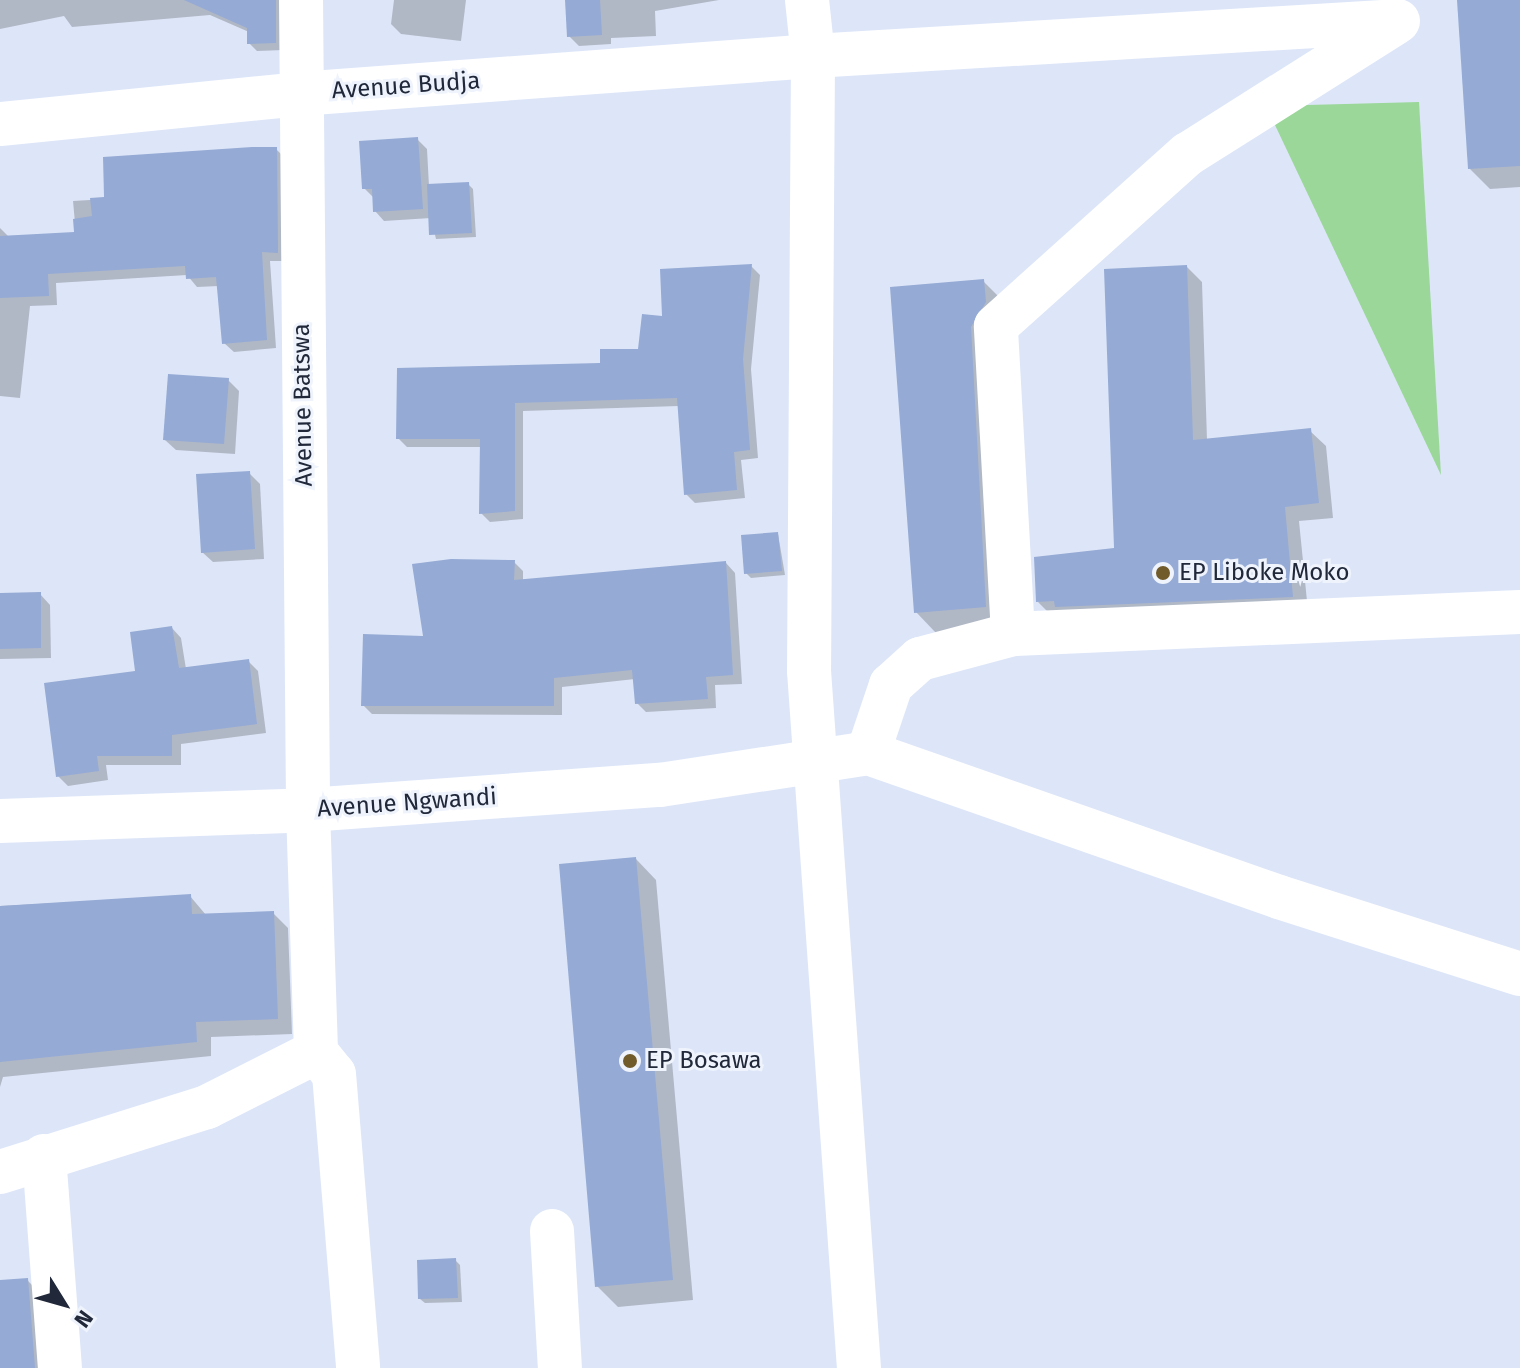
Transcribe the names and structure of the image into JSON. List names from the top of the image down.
{
  "streets": {
    "street": ["Avenue Budja", "Avenue Batswa", "Avenue Ngwandi"]
  },
  "crossings": [
    ["Avenue Budja", "Avenue Batswa"],
    ["Avenue Batswa", "Avenue Ngwandi"]
  ],
  "places": ["EP Liboke Moko", "EP Bosawa"],
  "north": "bottom right"
}
